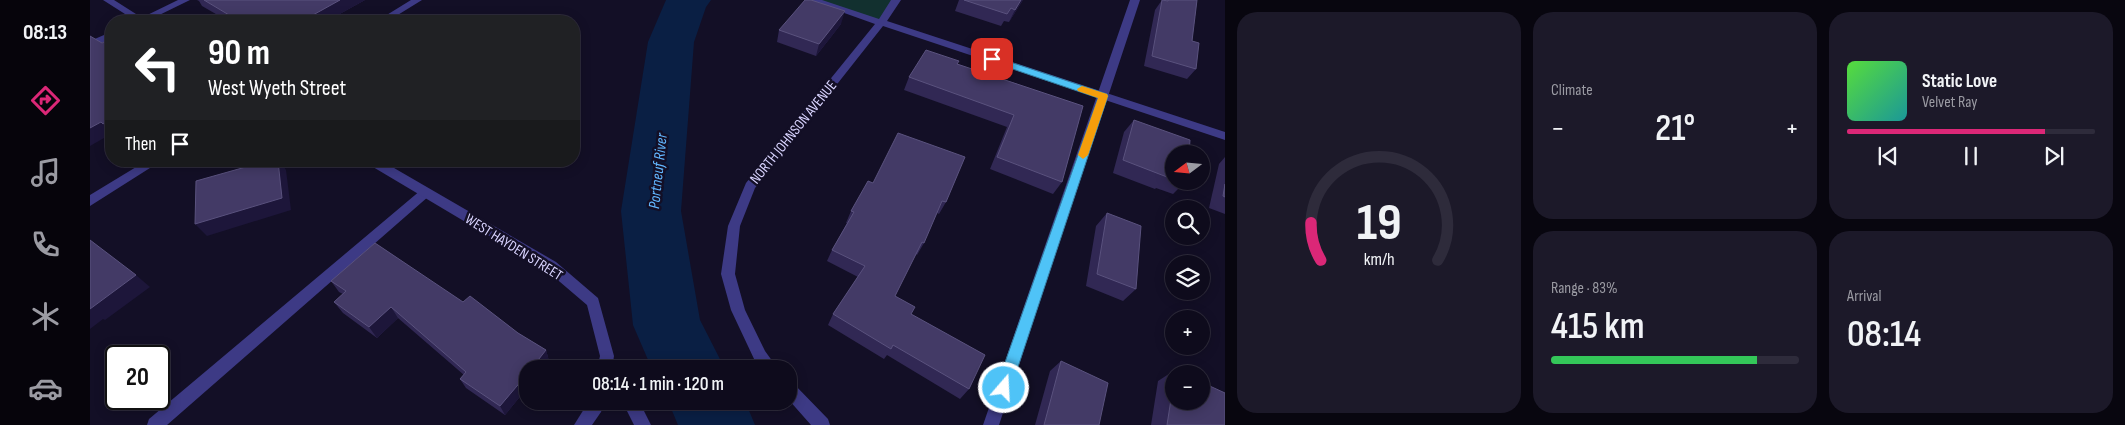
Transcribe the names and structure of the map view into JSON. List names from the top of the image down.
{
  "streets": {
    "street": ["NORTH JOHNSON AVENUE", "WEST HAYDEN STREET"]
  },
  "water": ["Portneuf River"],
  "north": "left",
  "page": {
    "tabs": "08:13",
    "tile": [
      "Climate",
      ["Range · 83%", "415 km"],
      ["Arrival", "08:14"]
    ],
    "turn": ["90 m", "West Wyeth Street"],
    "song": ["Static Love", "Velvet Ray"],
    "heat": ["−", "21°", "+"],
    "then": "Then",
    "map_buttons": ["+", "−"],
    "limit": "20",
    "trip": "08:14 · 1 min · 120 m",
    "gauge": ["19", "km/h"]
  }
}
